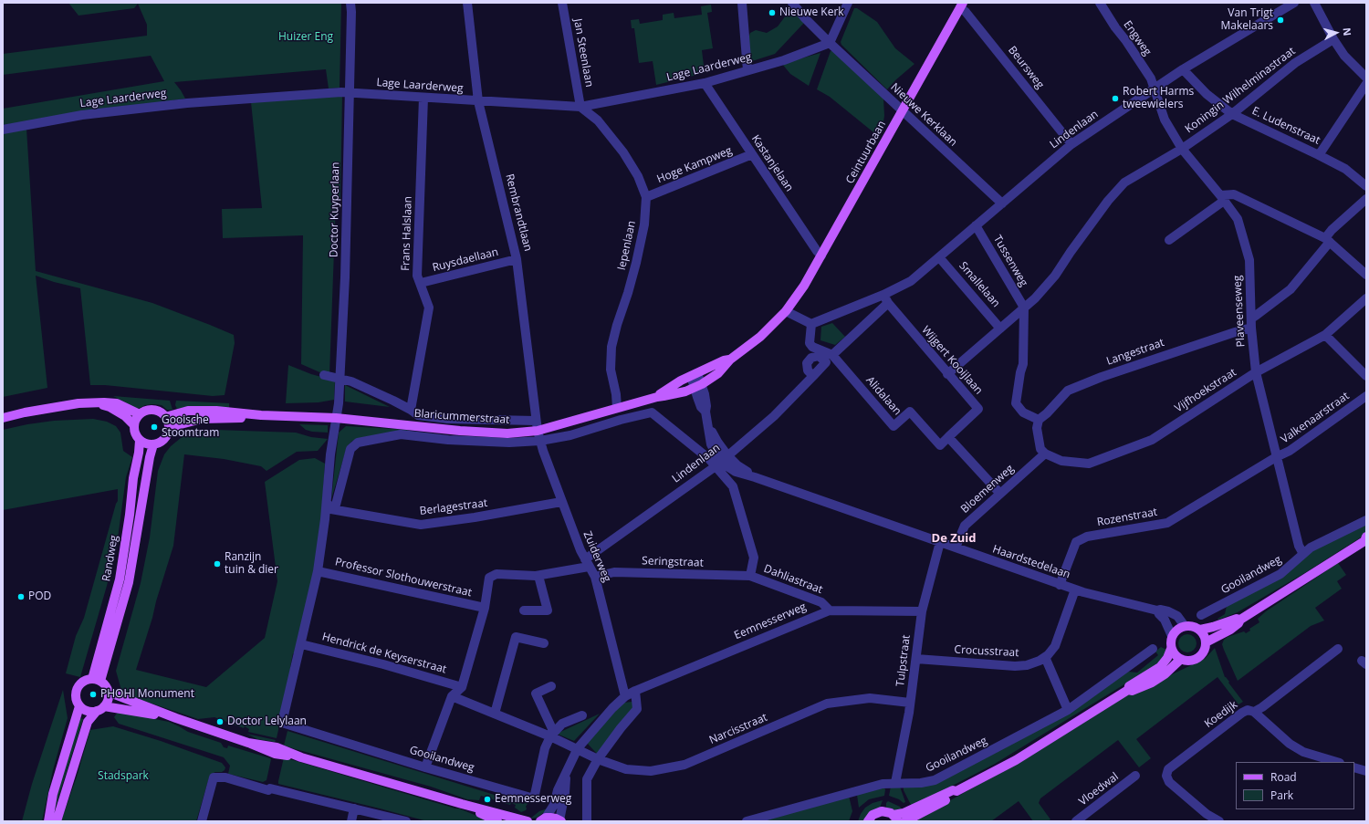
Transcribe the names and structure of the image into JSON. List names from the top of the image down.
{
  "streets": {
    "main road": ["Ceintuurbaan", "Blaricummerstraat", "Randweg"],
    "street": [
      "Engweg",
      "Jan Steenlaan",
      "Lage Laarderweg",
      "Beursweg",
      "Koningin Wilhelminastraat",
      "Nieuwe Kerklaan",
      "E. Ludenstraat",
      "Lindenlaan",
      "Kastanjelaan",
      "Hoge Kampweg",
      "Doctor Kuyperlaan",
      "Rembrandtlaan",
      "Frans Halslaan",
      "Iepenlaan",
      "Ruysdaellaan",
      "Tussenweg",
      "Smallelaan",
      "Plaveenseweg",
      "Langestraat",
      "Wijgert Kooijlaan",
      "Vijfhoekstraat",
      "Alidalaan",
      "Valkenaarstraat",
      "Bloemenweg",
      "Berlagestraat",
      "Rozenstraat",
      "Zuiderweg",
      "Seringstraat",
      "Haardstedelaan",
      "Gooilandweg",
      "Professor Slothouwerstraat",
      "Dahliastraat",
      "Eemnesserweg",
      "Crocusstraat",
      "Hendrick de Keyserstraat",
      "Tulpstraat",
      "Koedijk",
      "Narcisstraat",
      "Vloedwal"
    ]
  },
  "crossings": [
    ["Engweg", "Lindenlaan"],
    ["Engweg", "Plaveenseweg"],
    ["Jan Steenlaan", "Lage Laarderweg"],
    ["Jan Steenlaan", "Iepenlaan"],
    ["Lage Laarderweg", "Nieuwe Kerklaan"],
    ["Lage Laarderweg", "Kastanjelaan"],
    ["Lage Laarderweg", "Doctor Kuyperlaan"],
    ["Lage Laarderweg", "Rembrandtlaan"],
    ["Lage Laarderweg", "Frans Halslaan"],
    ["Lage Laarderweg", "Iepenlaan"],
    ["Beursweg", "Lindenlaan"],
    ["Beursweg", "Ceintuurbaan"],
    ["Koningin Wilhelminastraat", "E. Ludenstraat"],
    ["Koningin Wilhelminastraat", "Tussenweg"],
    ["Koningin Wilhelminastraat", "Plaveenseweg"],
    ["Nieuwe Kerklaan", "Lindenlaan"],
    ["Nieuwe Kerklaan", "Ceintuurbaan"],
    ["E. Ludenstraat", "Lindenlaan"],
    ["Lindenlaan", "Tussenweg"],
    ["Lindenlaan", "Smallelaan"],
    ["Lindenlaan", "Plaveenseweg"],
    ["Lindenlaan", "Wijgert Kooijlaan"],
    ["Lindenlaan", "Alidalaan"],
    ["Lindenlaan", "Zuiderweg"],
    ["Lindenlaan", "Haardstedelaan"],
    ["Ceintuurbaan", "Kastanjelaan"],
    ["Ceintuurbaan", "Blaricummerstraat"],
    ["Kastanjelaan", "Hoge Kampweg"],
    ["Hoge Kampweg", "Iepenlaan"],
    ["Doctor Kuyperlaan", "Blaricummerstraat"],
    ["Rembrandtlaan", "Ruysdaellaan"],
    ["Rembrandtlaan", "Blaricummerstraat"],
    ["Rembrandtlaan", "Zuiderweg"],
    ["Frans Halslaan", "Ruysdaellaan"],
    ["Frans Halslaan", "Blaricummerstraat"],
    ["Iepenlaan", "Blaricummerstraat"],
    ["Plaveenseweg", "Langestraat"],
    ["Plaveenseweg", "Vijfhoekstraat"],
    ["Plaveenseweg", "Valkenaarstraat"],
    ["Plaveenseweg", "Rozenstraat"],
    ["Plaveenseweg", "Gooilandweg"],
    ["Wijgert Kooijlaan", "Alidalaan"],
    ["Vijfhoekstraat", "Bloemenweg"],
    ["Blaricummerstraat", "Berlagestraat"],
    ["Blaricummerstraat", "Zuiderweg"],
    ["Blaricummerstraat", "Randweg"],
    ["Blaricummerstraat", "Haardstedelaan"],
    ["Valkenaarstraat", "Rozenstraat"],
    ["Bloemenweg", "Haardstedelaan"],
    ["Berlagestraat", "Zuiderweg"],
    ["Rozenstraat", "Haardstedelaan"],
    ["Zuiderweg", "Seringstraat"],
    ["Zuiderweg", "Eemnesserweg"],
    ["Seringstraat", "Dahliastraat"],
    ["Haardstedelaan", "Dahliastraat"],
    ["Haardstedelaan", "Crocusstraat"],
    ["Haardstedelaan", "Tulpstraat"],
    ["Gooilandweg", "Hendrick de Keyserstraat"],
    ["Gooilandweg", "Tulpstraat"],
    ["Gooilandweg", "Narcisstraat"],
    ["Dahliastraat", "Eemnesserweg"],
    ["Eemnesserweg", "Tulpstraat"],
    ["Eemnesserweg", "Narcisstraat"],
    ["Crocusstraat", "Tulpstraat"],
    ["Tulpstraat", "Narcisstraat"]
  ],
  "districts": ["De Zuid"],
  "parks": ["Huizer Eng", "Stadspark"],
  "places": [
    "Nieuwe Kerk",
    "Van Trigt Makelaars",
    "Robert Harms tweewielers",
    "Gooische Stoomtram",
    "Ranzijn tuin & dier",
    "POD",
    "PHOHI Monument",
    "Doctor Lelylaan",
    "Eemnesserweg"
  ],
  "legend": ["Road", "Park"],
  "north": "right"
}
